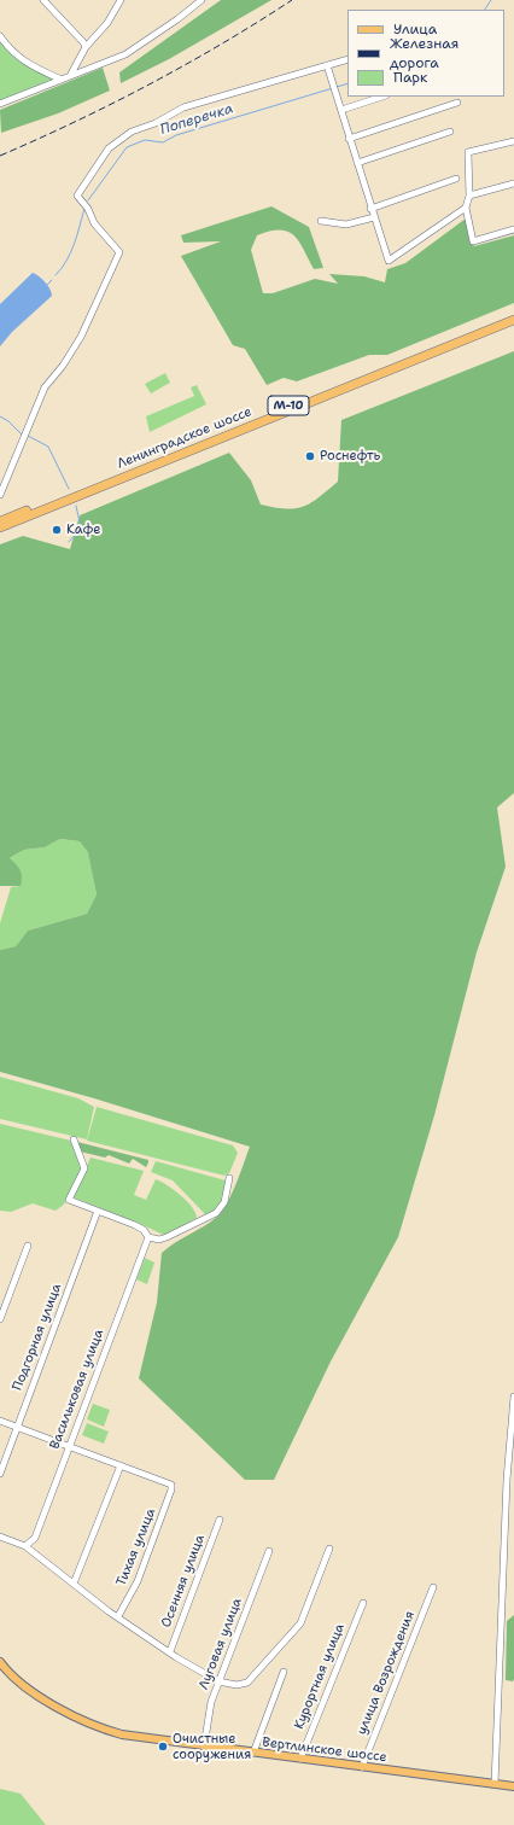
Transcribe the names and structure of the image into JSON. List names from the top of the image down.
{
  "streets": {
    "highway": ["М-10", "Ленинградское шоссе"],
    "main road": ["Вертлинское шоссе"],
    "street": [
      "Подгорная улица",
      "Васильковая улица",
      "Тихая улица",
      "Осенняя улица",
      "Луговая улица",
      "улица Возрождения",
      "Курортная улица"
    ]
  },
  "crossings": [
    ["Луговая улица", "Вертлинское шоссе"],
    ["улица Возрождения", "Вертлинское шоссе"],
    ["Курортная улица", "Вертлинское шоссе"]
  ],
  "water": ["Поперечка"],
  "places": ["Роснефть", "Кафе", "Очистные сооружения"],
  "legend": ["Улица", "Железная дорога", "Парк"]
}
